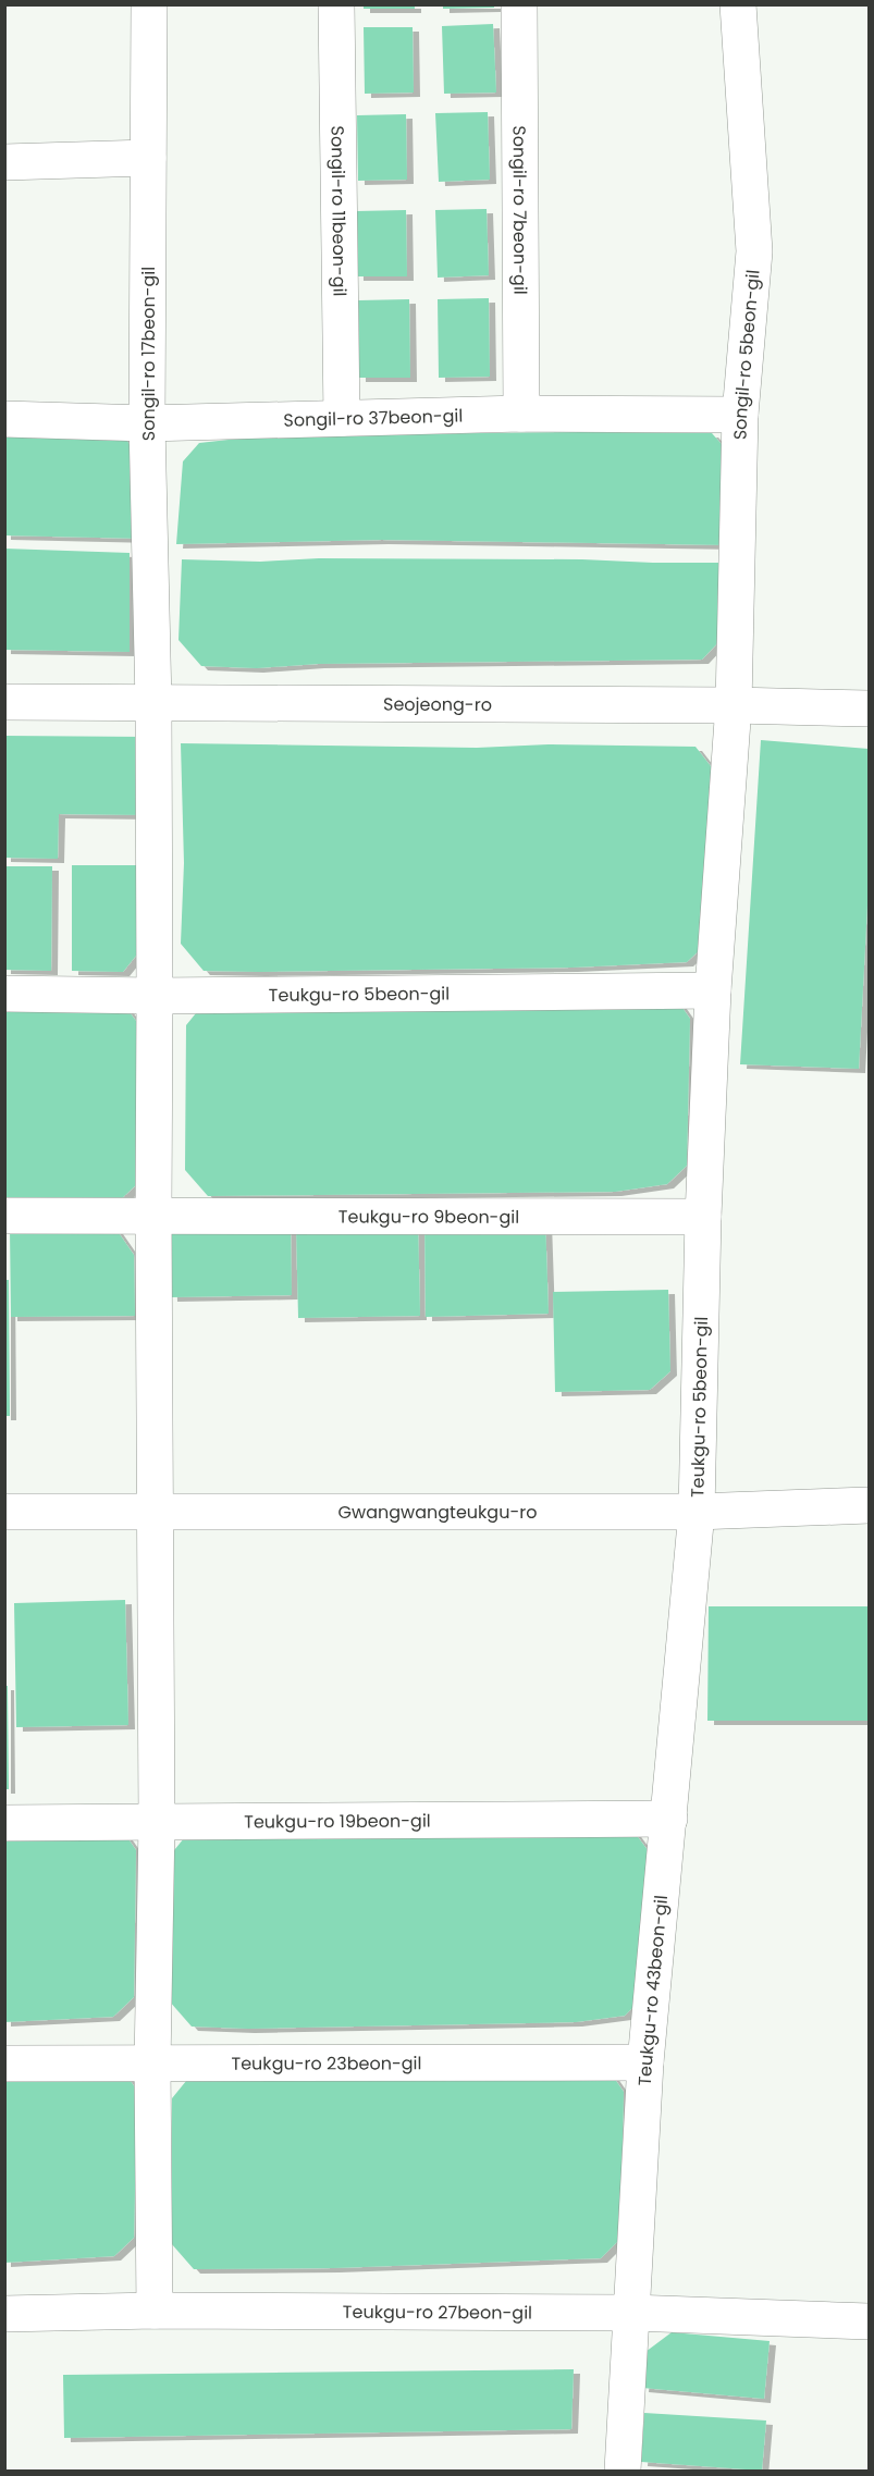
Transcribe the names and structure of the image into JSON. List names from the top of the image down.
{
  "streets": {
    "street": [
      "Songil-ro 7beon-gil",
      "Songil-ro 11beon-gil",
      "Songil-ro 17beon-gil",
      "Songil-ro 5beon-gil",
      "Songil-ro 37beon-gil",
      "Seojeong-ro",
      "Teukgu-ro 5beon-gil",
      "Teukgu-ro 9beon-gil",
      "Gwangwangteukgu-ro",
      "Teukgu-ro 19beon-gil",
      "Teukgu-ro 43beon-gil",
      "Teukgu-ro 23beon-gil",
      "Teukgu-ro 27beon-gil"
    ]
  },
  "crossings": [
    ["Songil-ro 7beon-gil", "Songil-ro 37beon-gil"],
    ["Songil-ro 11beon-gil", "Songil-ro 37beon-gil"],
    ["Songil-ro 17beon-gil", "Songil-ro 37beon-gil"],
    ["Songil-ro 17beon-gil", "Seojeong-ro"],
    ["Songil-ro 17beon-gil", "Teukgu-ro 5beon-gil"],
    ["Songil-ro 5beon-gil", "Songil-ro 37beon-gil"],
    ["Songil-ro 5beon-gil", "Seojeong-ro"],
    ["Songil-ro 5beon-gil", "Teukgu-ro 5beon-gil"],
    ["Seojeong-ro", "Teukgu-ro 5beon-gil"],
    ["Teukgu-ro 5beon-gil", "Teukgu-ro 9beon-gil"],
    ["Teukgu-ro 5beon-gil", "Gwangwangteukgu-ro"],
    ["Teukgu-ro 5beon-gil", "Teukgu-ro 43beon-gil"],
    ["Gwangwangteukgu-ro", "Teukgu-ro 43beon-gil"],
    ["Teukgu-ro 19beon-gil", "Teukgu-ro 43beon-gil"],
    ["Teukgu-ro 43beon-gil", "Teukgu-ro 23beon-gil"],
    ["Teukgu-ro 43beon-gil", "Teukgu-ro 27beon-gil"]
  ]
}
